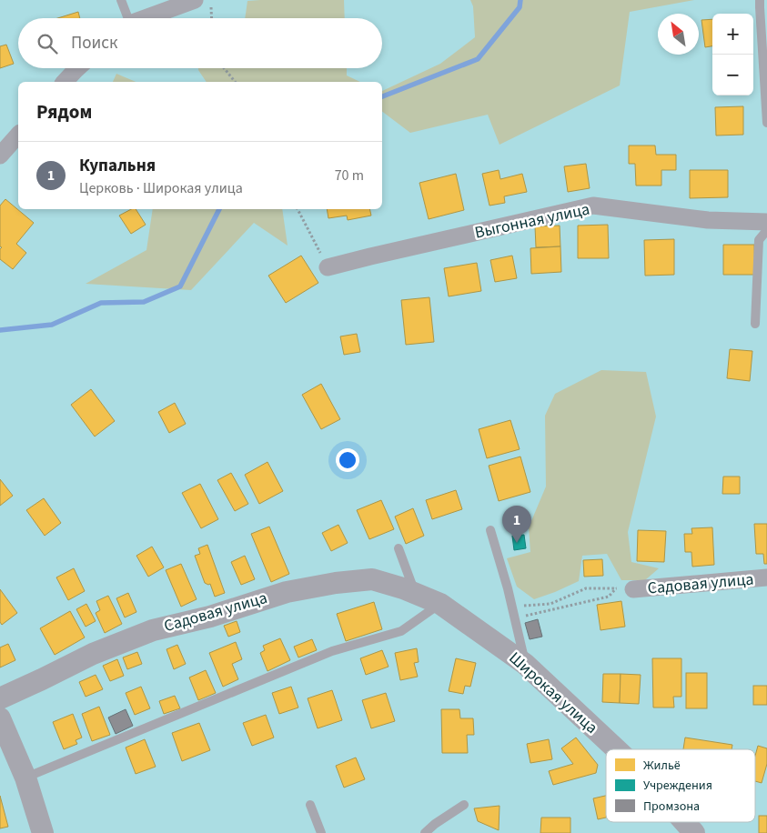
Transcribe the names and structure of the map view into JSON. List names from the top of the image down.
{
  "streets": {
    "street": ["Выгонная улица", "Садовая улица", "Широкая улица"]
  },
  "crossings": [
    ["Садовая улица", "Широкая улица"]
  ],
  "legend": ["Жильё", "Учреждения", "Промзона"],
  "north": "top left",
  "page": {
    "map_buttons": ["+", "−"],
    "search": "Поиск",
    "heading": "Рядом",
    "list": [
      {
        "mark": "1",
        "name": "Купальня",
        "note": "Церковь · Широкая улица",
        "value": "70 m"
      }
    ],
    "pins": "1"
  }
}
